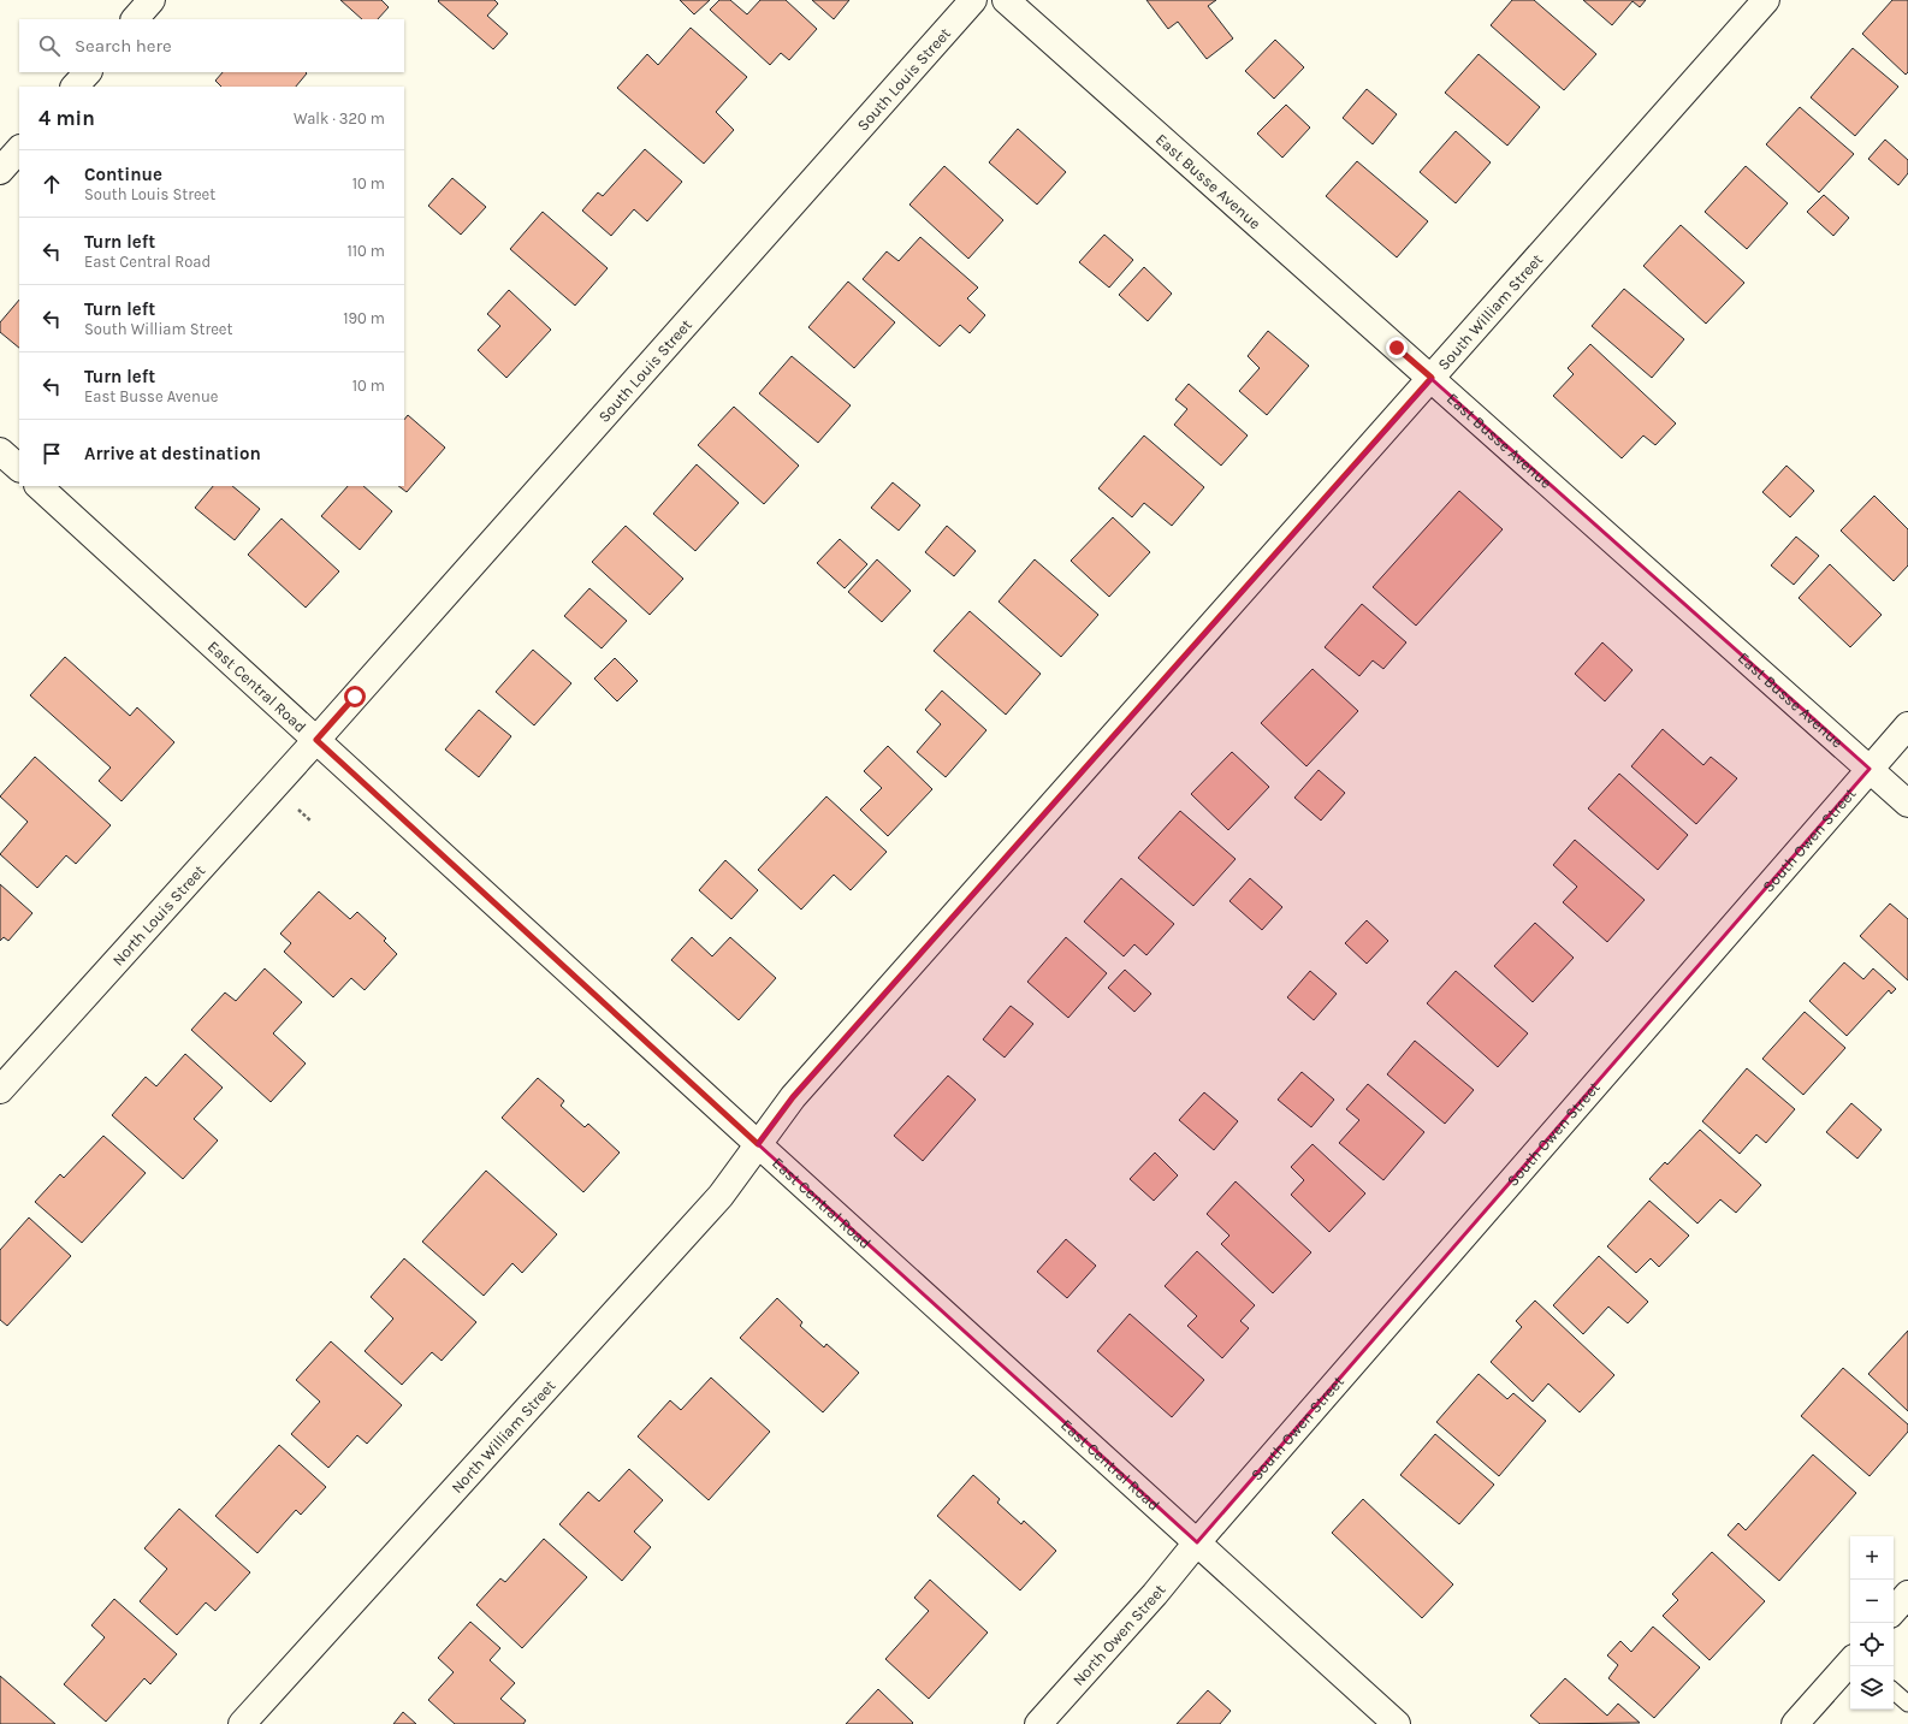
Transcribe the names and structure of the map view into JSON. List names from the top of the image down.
{
  "streets": {
    "street": [
      "South Louis Street",
      "East Busse Avenue",
      "South William Street",
      "East Central Road",
      "South Owen Street",
      "North Louis Street",
      "North William Street",
      "North Owen Street"
    ]
  },
  "crossings": [
    ["South Louis Street", "East Central Road"],
    ["South Louis Street", "North Louis Street"],
    ["East Busse Avenue", "South William Street"],
    ["East Busse Avenue", "South Owen Street"],
    ["South William Street", "East Central Road"],
    ["South William Street", "North William Street"],
    ["East Central Road", "South Owen Street"],
    ["East Central Road", "North Louis Street"],
    ["East Central Road", "North William Street"],
    ["East Central Road", "North Owen Street"],
    ["South Owen Street", "North Owen Street"]
  ],
  "page": {
    "search": "Search here",
    "heading": ["4 min", "Walk · 320 m"],
    "list": [
      ["Continue", "South Louis Street", "10 m"],
      ["Turn left", "East Central Road", "110 m"],
      ["Turn left", "South William Street", "190 m"],
      ["Turn left", "East Busse Avenue", "10 m"],
      "Arrive at destination"
    ],
    "map_buttons": ["+", "−"]
  }
}
